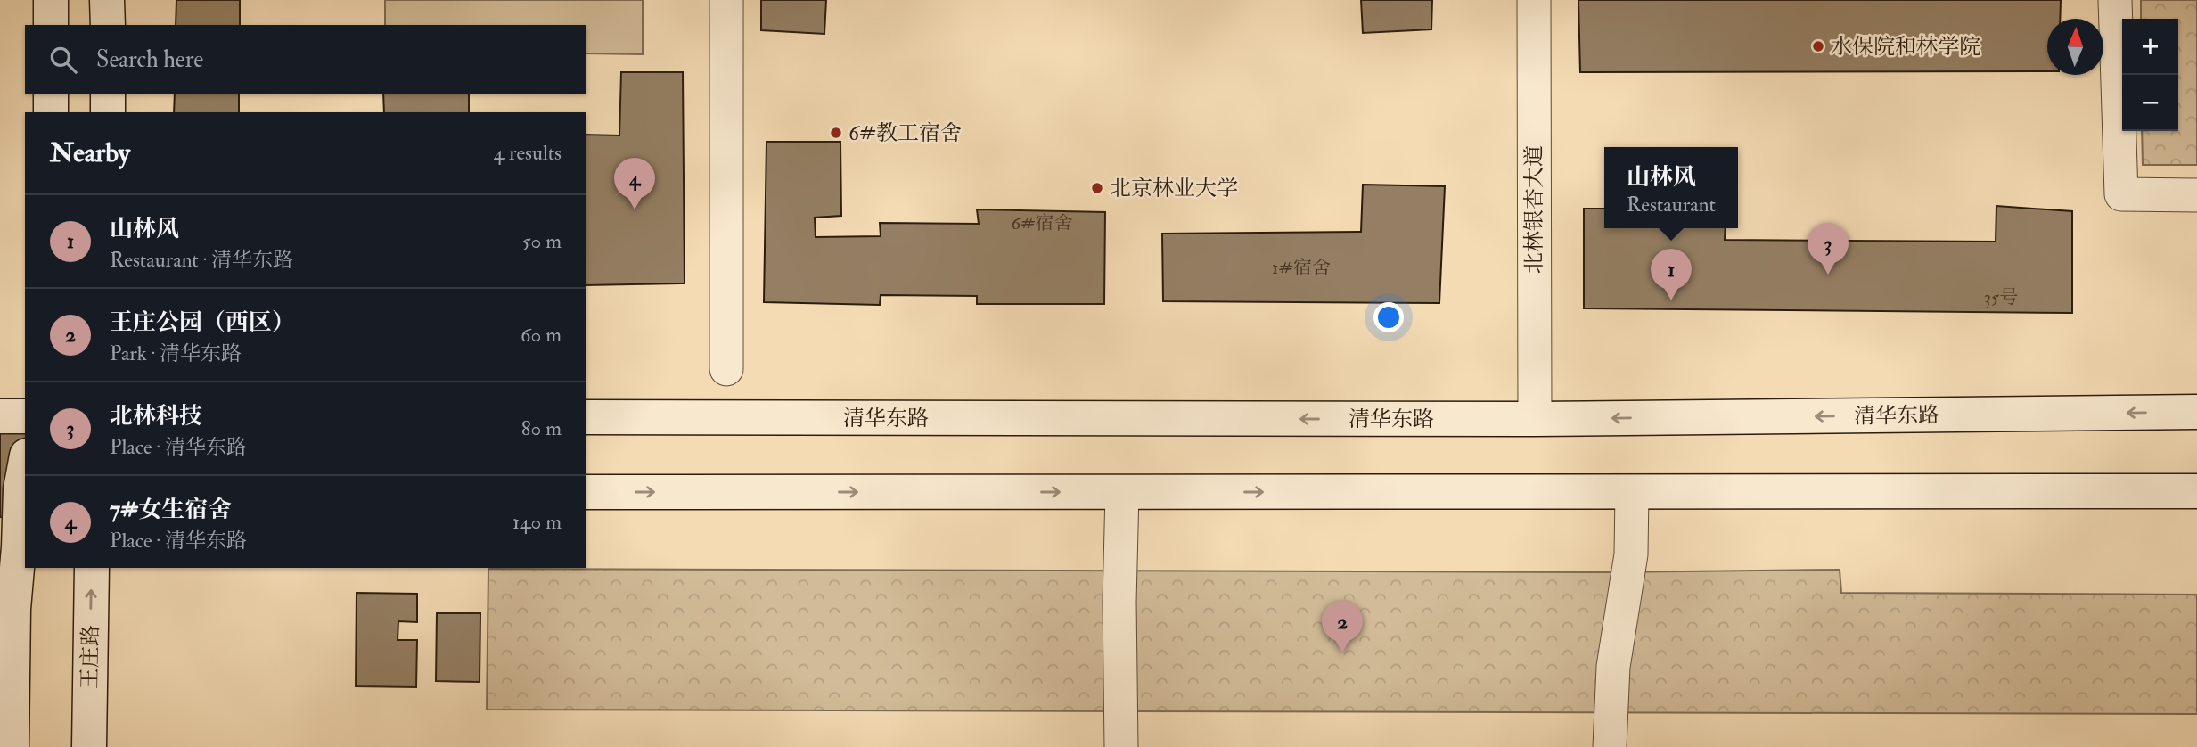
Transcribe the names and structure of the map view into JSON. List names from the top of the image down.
{
  "streets": {
    "main road": ["清华东路", "王庄路"],
    "street": ["北林银杏大道"]
  },
  "crossings": [
    ["北林银杏大道", "清华东路"]
  ],
  "places": ["水保院和林学院", "6#教工宿舍", "北京林业大学"],
  "house_numbers": ["6#宿舍", "1#宿舍", "35号"],
  "north": "top",
  "page": {
    "map_buttons": ["+", "−"],
    "search": "Search here",
    "heading": ["Nearby", "4 results"],
    "popup": ["山林风", "Restaurant"],
    "pins": [
      "4",
      "3",
      "1",
      "2"
    ],
    "list": [
      {
        "mark": "1",
        "name": "山林风",
        "note": "Restaurant · 清华东路",
        "value": "50 m"
      },
      {
        "mark": "2",
        "name": "王庄公园（西区）",
        "note": "Park · 清华东路",
        "value": "60 m"
      },
      {
        "mark": "3",
        "name": "北林科技",
        "note": "Place · 清华东路",
        "value": "80 m"
      },
      {
        "mark": "4",
        "name": "7#女生宿舍",
        "note": "Place · 清华东路",
        "value": "140 m"
      }
    ]
  }
}
